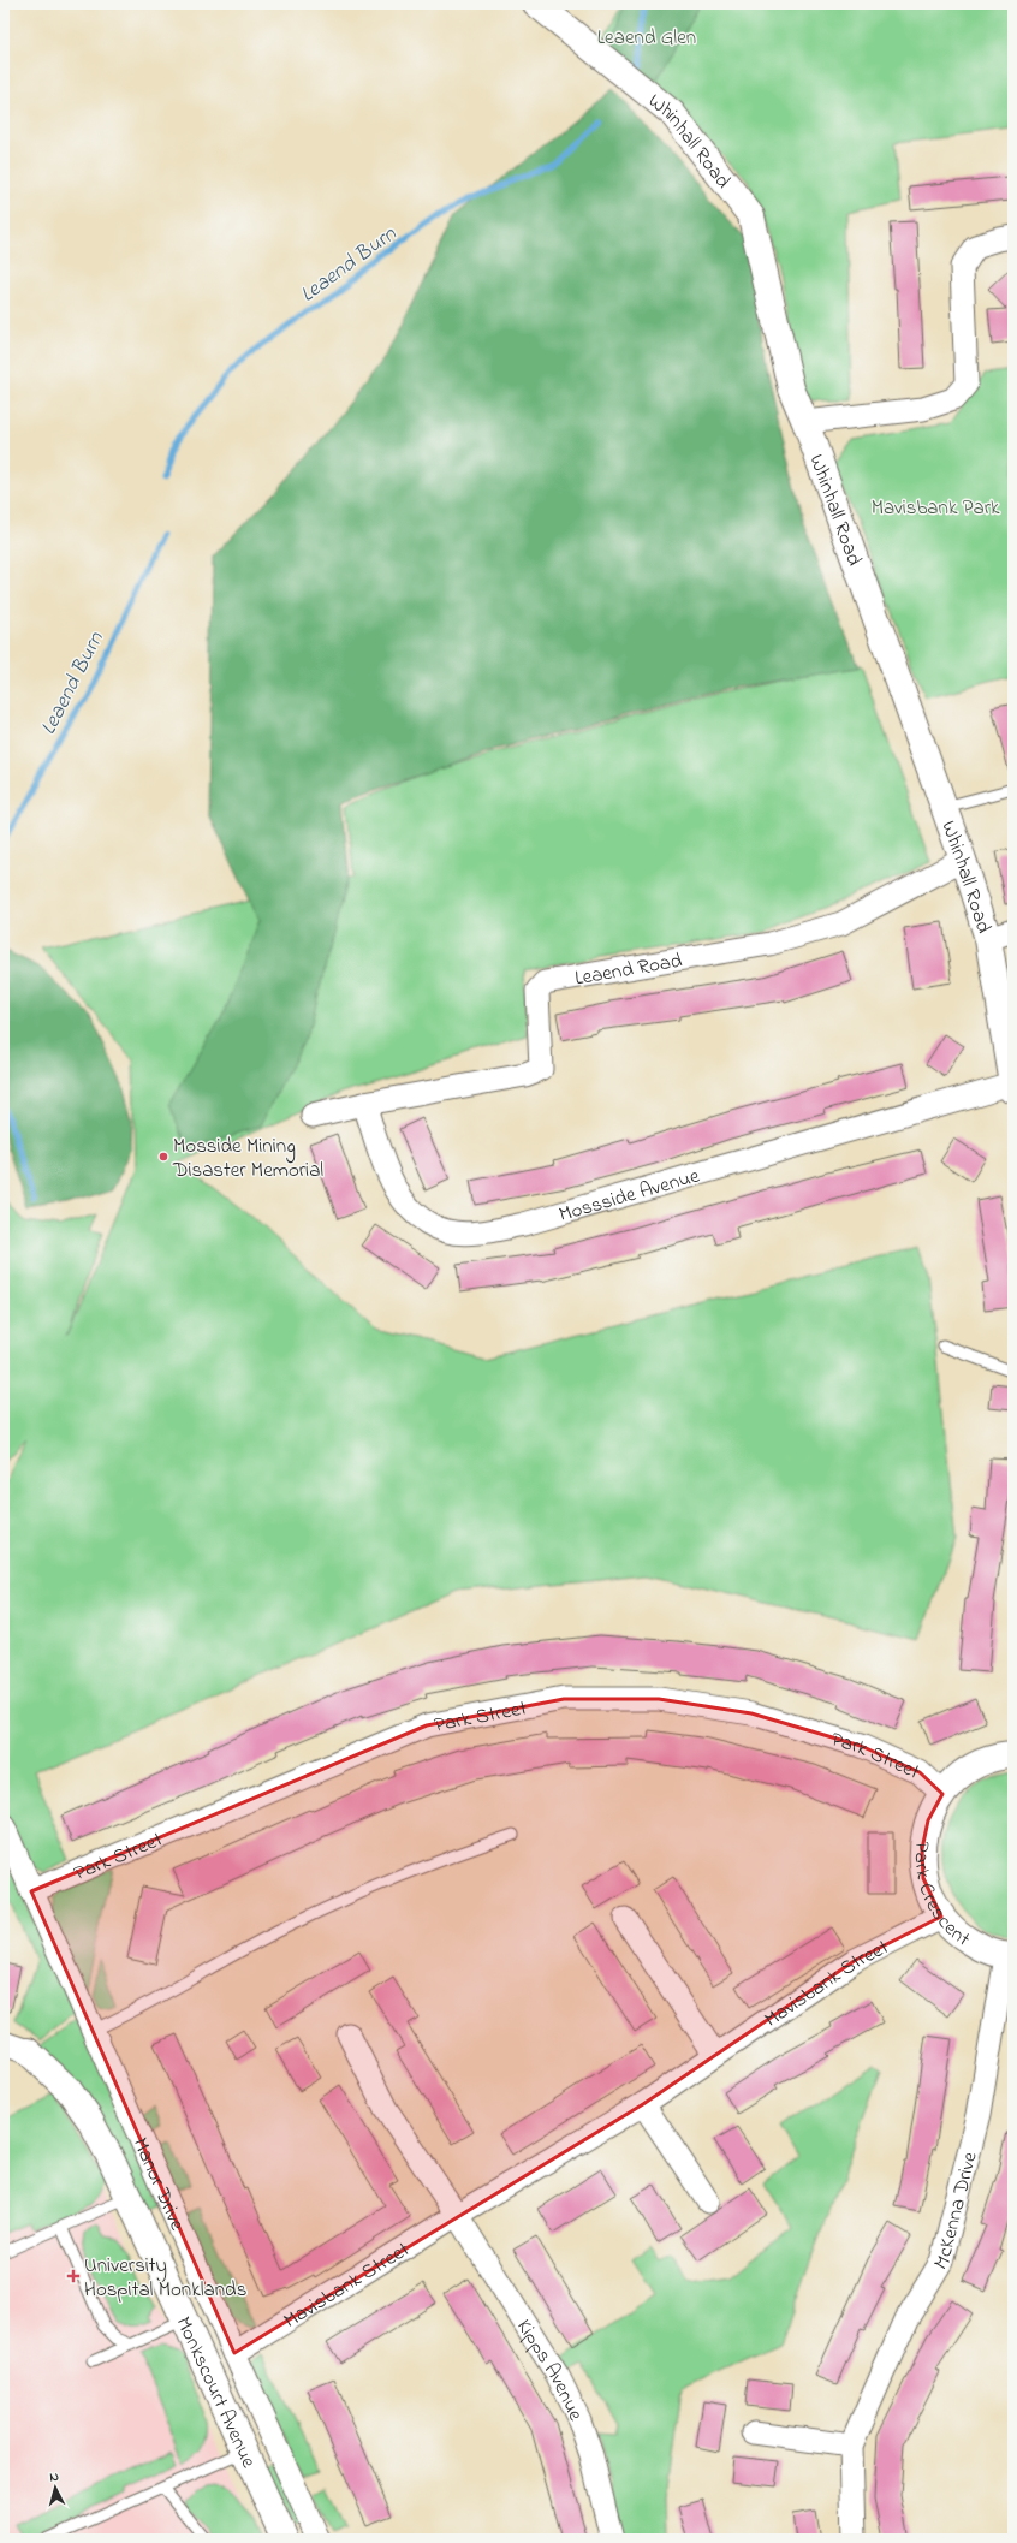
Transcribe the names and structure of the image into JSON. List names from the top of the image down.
{
  "streets": {
    "street": [
      "Whinhall Road",
      "Leaend Road",
      "Mossside Avenue",
      "Park Street",
      "Park Crescent",
      "Mavisbank Street",
      "Manor Drive",
      "McKenna Drive",
      "Kipps Avenue",
      "Monkscourt Avenue"
    ]
  },
  "crossings": [
    ["Whinhall Road", "Leaend Road"],
    ["Whinhall Road", "Mossside Avenue"],
    ["Leaend Road", "Mossside Avenue"],
    ["Park Street", "Park Crescent"],
    ["Park Street", "Manor Drive"],
    ["Park Crescent", "Mavisbank Street"],
    ["Park Crescent", "McKenna Drive"],
    ["Mavisbank Street", "Manor Drive"],
    ["Mavisbank Street", "Kipps Avenue"]
  ],
  "water": ["Leaend Burn"],
  "parks": ["Leaend Glen", "Mavisbank Park"],
  "places": {
    "other": ["Mosside Mining Disaster Memorial"],
    "health": ["University Hospital Monklands"]
  },
  "north": "top"
}
